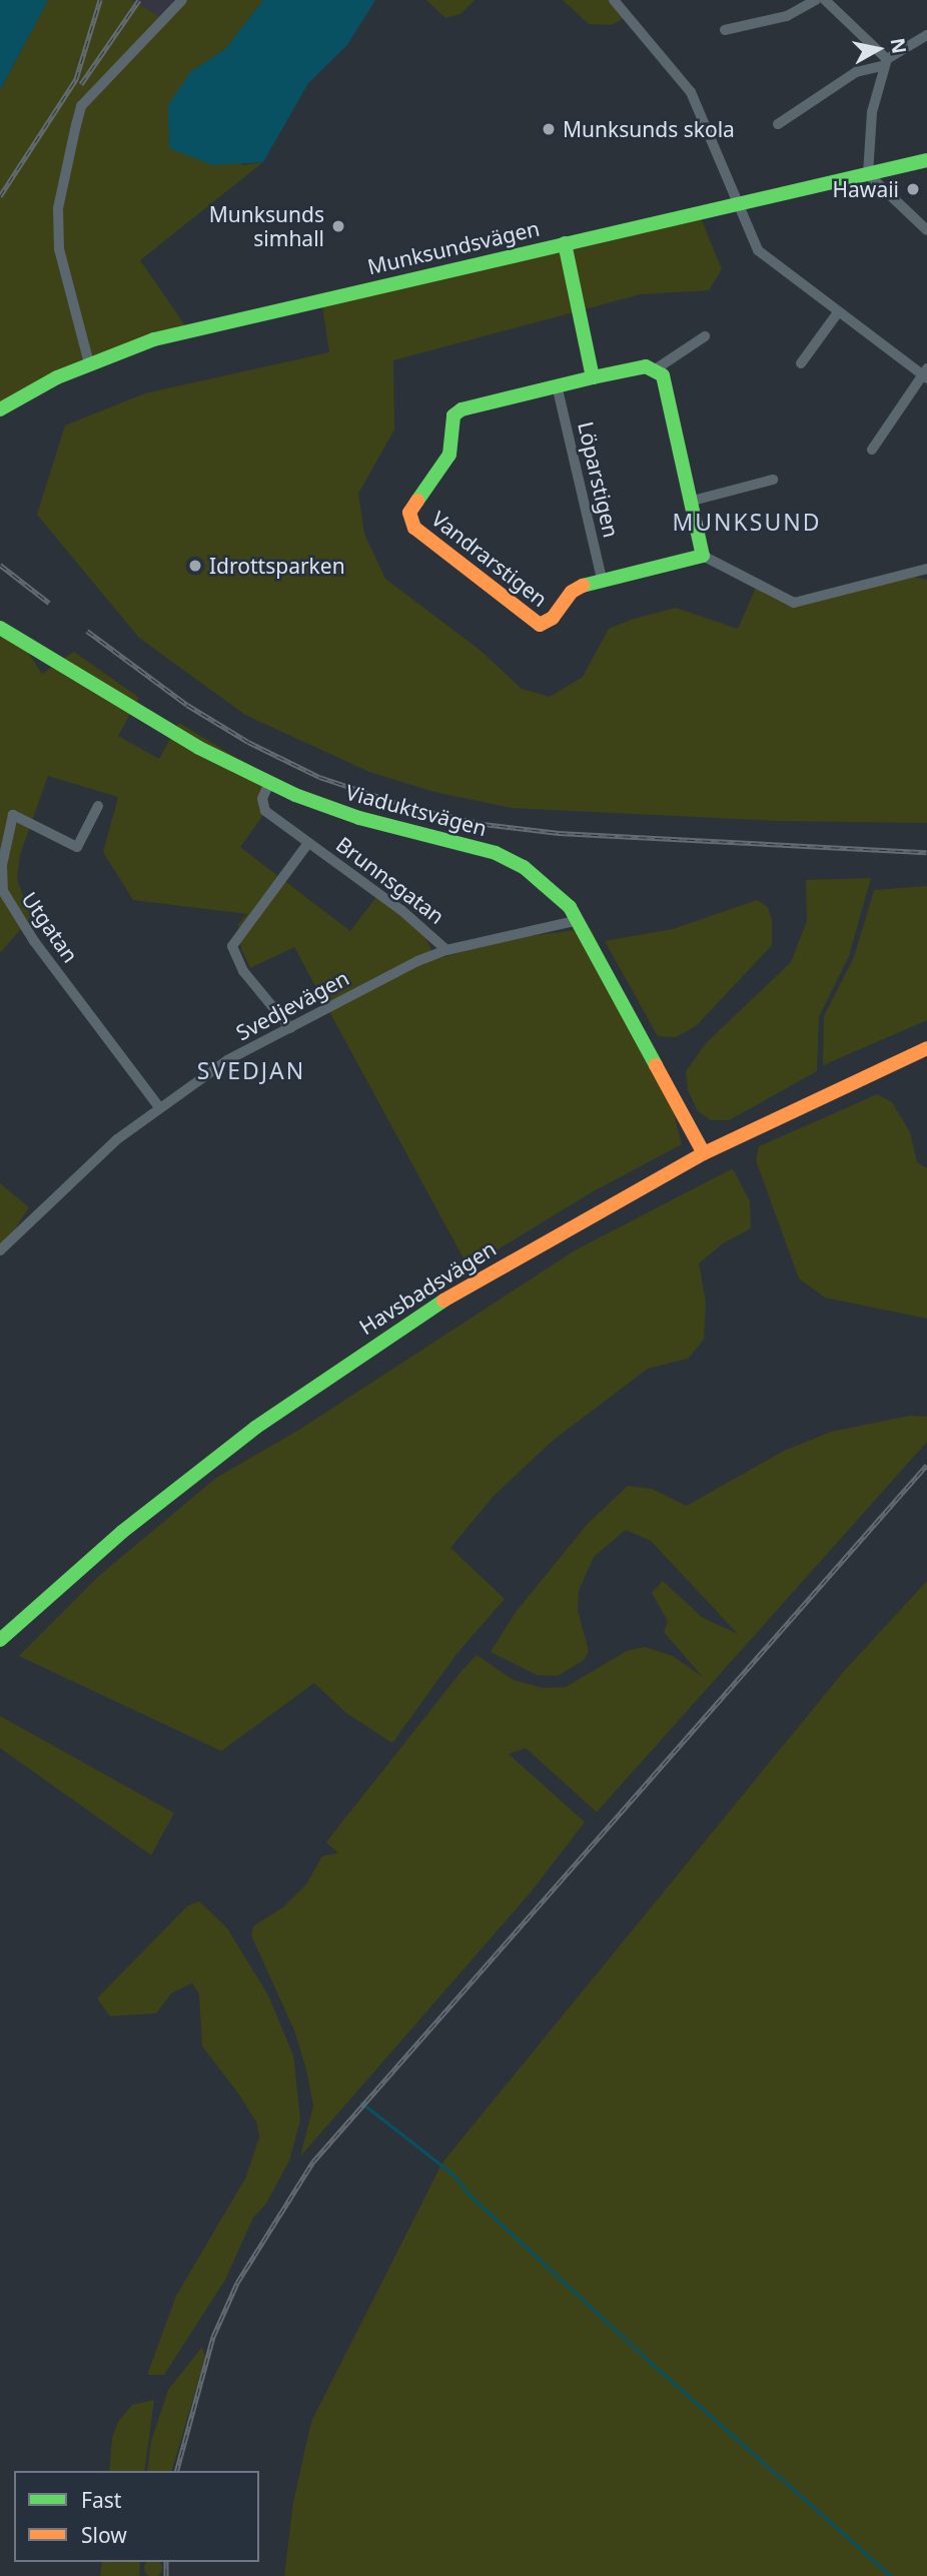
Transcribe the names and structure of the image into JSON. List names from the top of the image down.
{
  "streets": {
    "street": [
      "Munksundsvägen",
      "Löparstigen",
      "Vandrarstigen",
      "Viaduktsvägen",
      "Brunnsgatan",
      "Utgatan",
      "Svedjevägen",
      "Havsbadsvägen"
    ]
  },
  "crossings": [
    ["Löparstigen", "Vandrarstigen"],
    ["Viaduktsvägen", "Brunnsgatan"],
    ["Viaduktsvägen", "Svedjevägen"],
    ["Viaduktsvägen", "Havsbadsvägen"],
    ["Brunnsgatan", "Svedjevägen"],
    ["Utgatan", "Svedjevägen"]
  ],
  "districts": ["MUNKSUND", "SVEDJAN"],
  "places": [
    "Munksunds skola",
    "Hawaii",
    "Munksunds simhall",
    "Idrottsparken"
  ],
  "legend": ["Fast", "Slow"],
  "north": "right"
}
